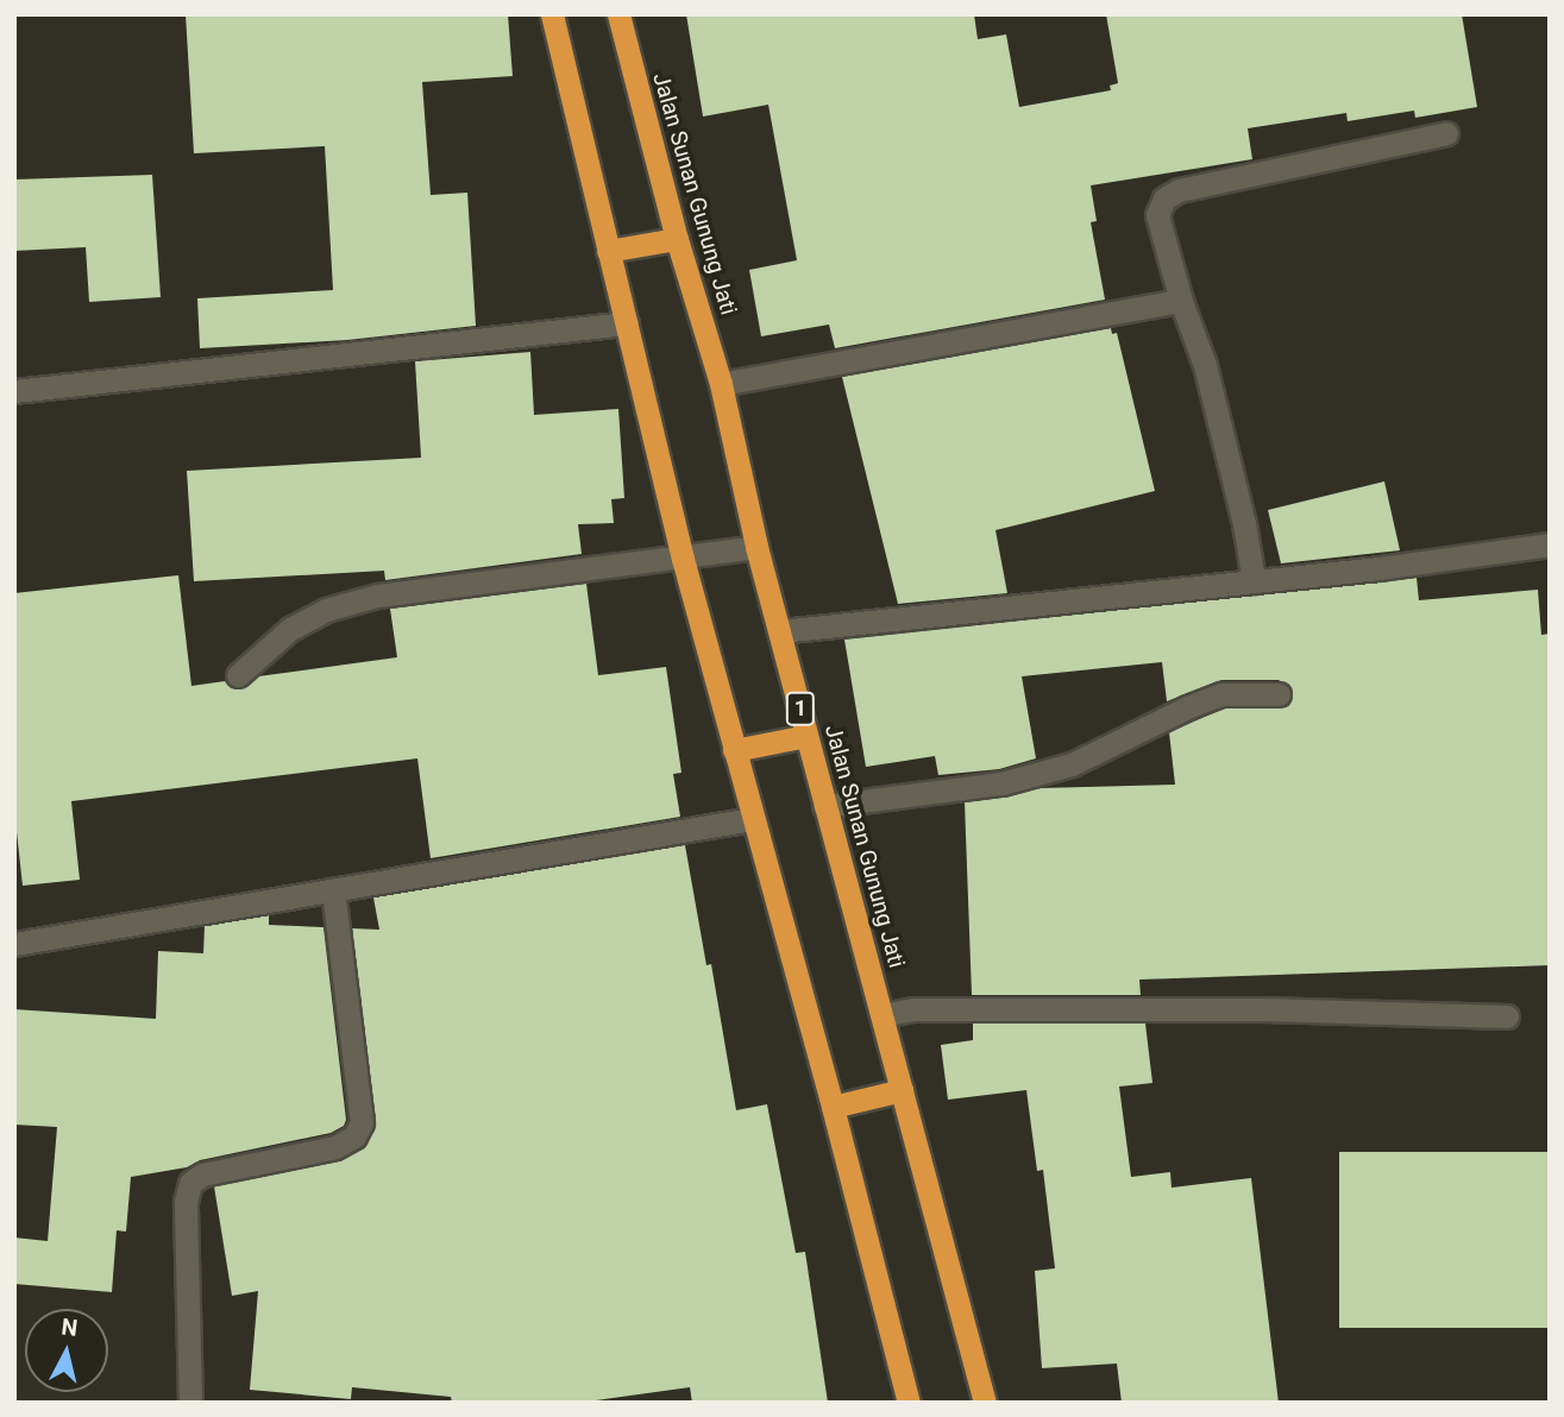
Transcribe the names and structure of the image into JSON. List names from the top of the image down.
{
  "streets": {
    "highway": ["Jalan Sunan Gunung Jati", "1"]
  },
  "north": "top"
}
